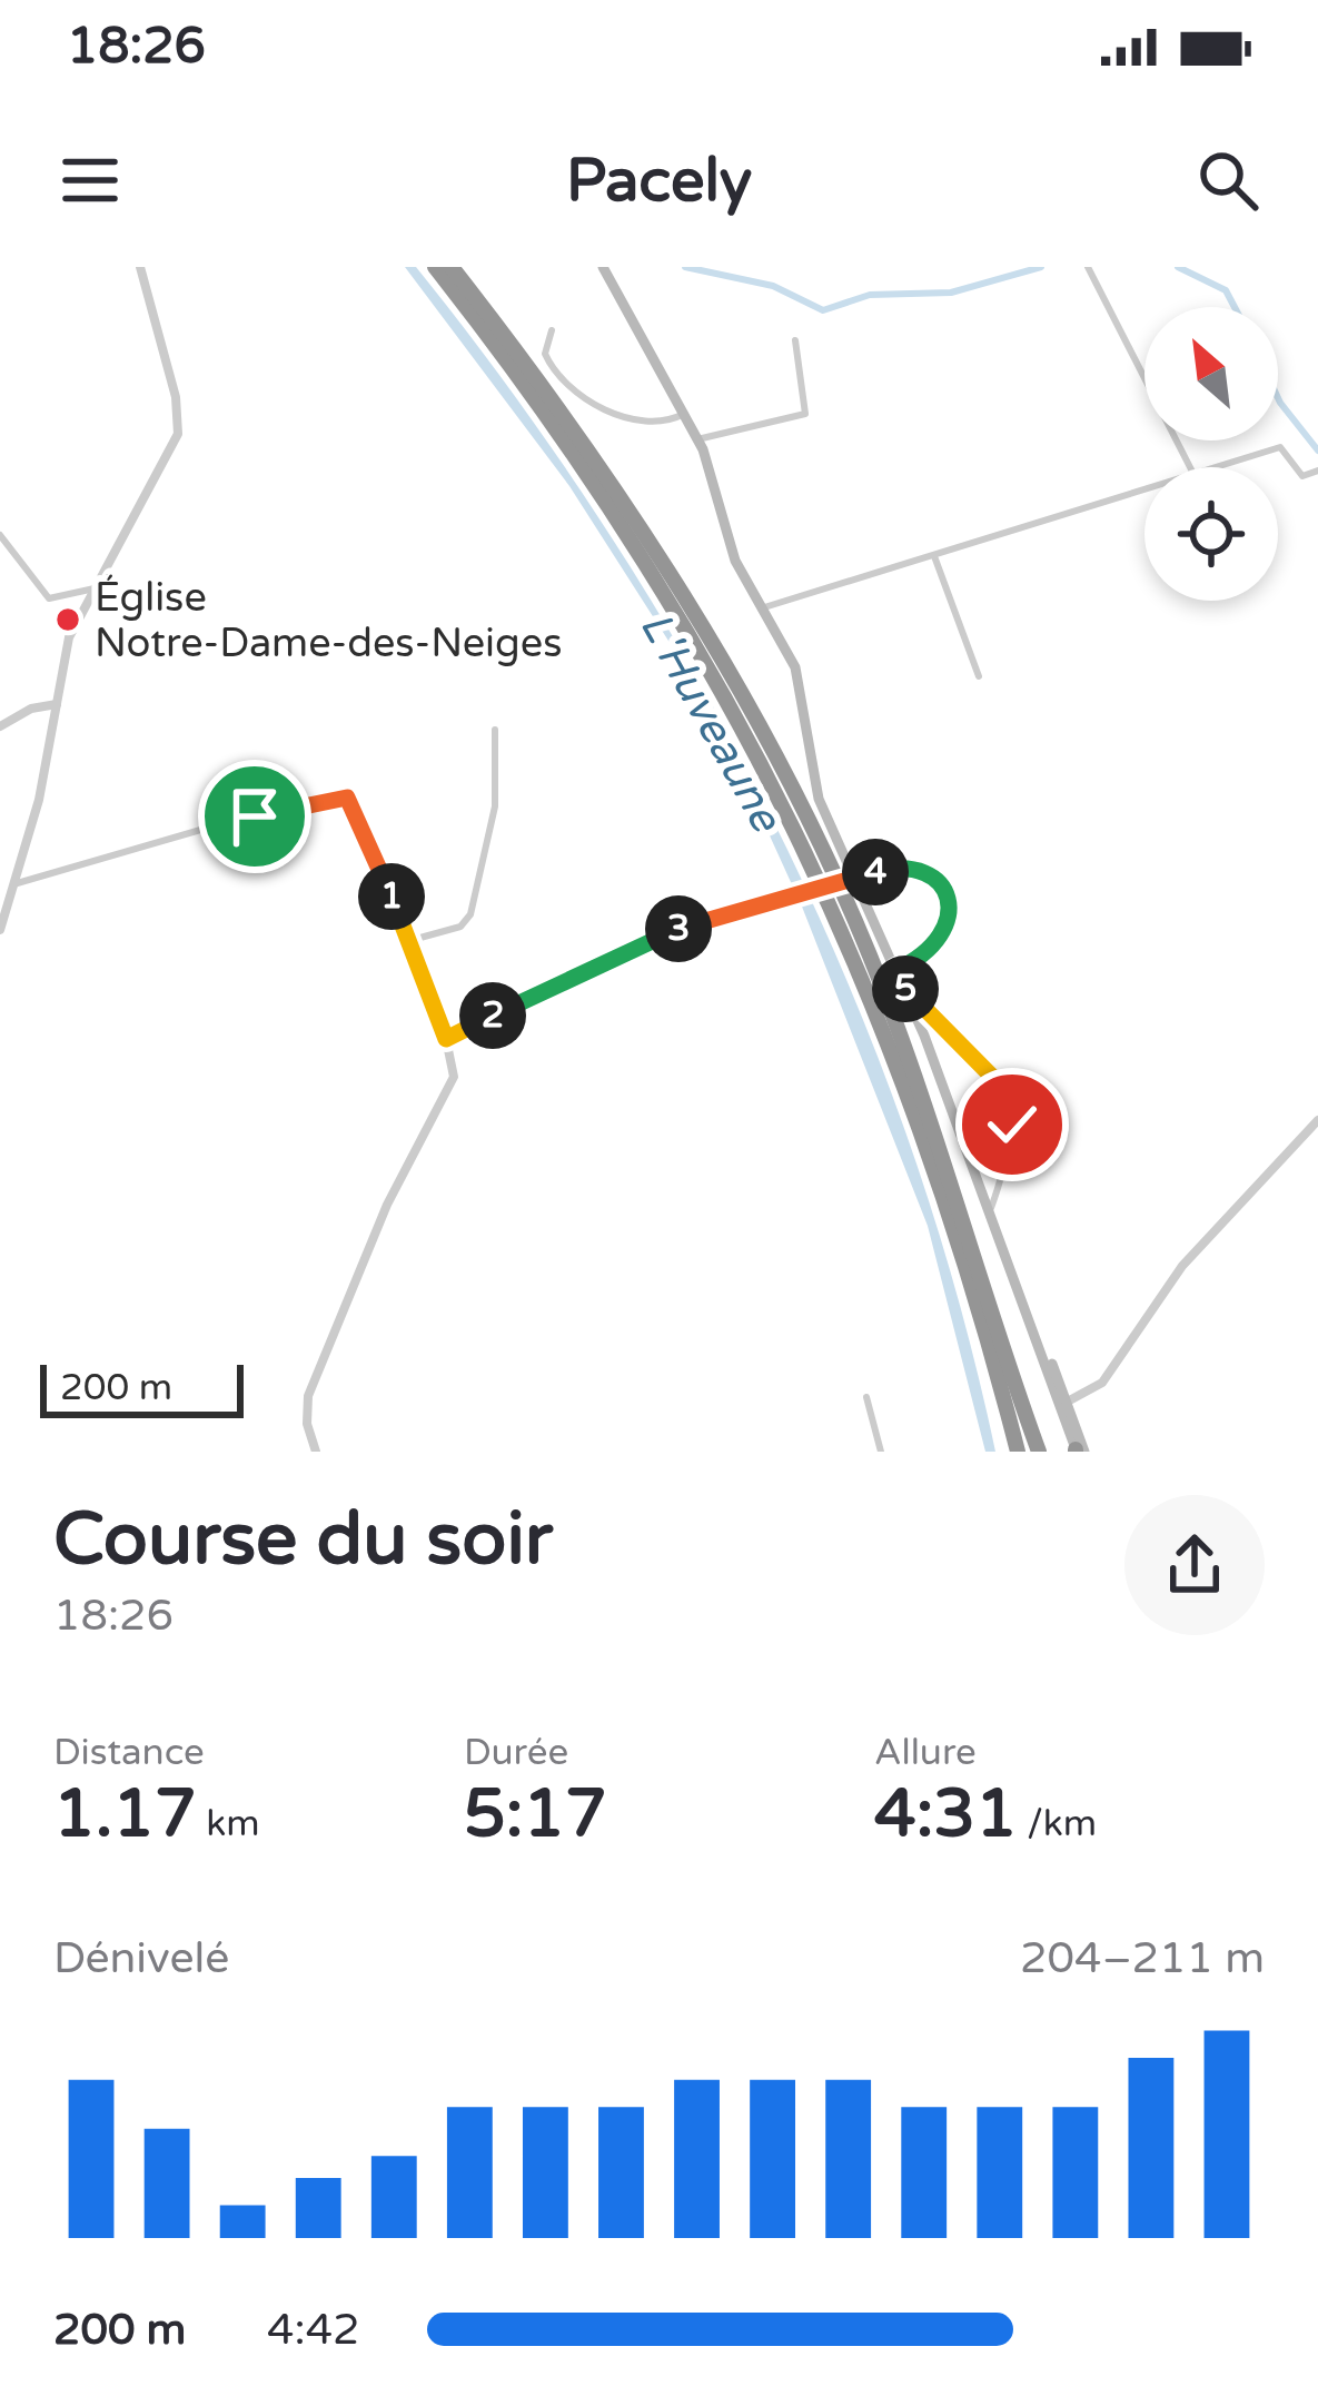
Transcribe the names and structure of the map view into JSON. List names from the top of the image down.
{
  "water": ["L'Huveaune"],
  "places": ["Église Notre-Dame-des-Neiges"],
  "scale_bar": "200 m",
  "north": "top left",
  "page": {
    "status": "18:26",
    "header": "Pacely",
    "pins": [
      "4",
      "1",
      "3",
      "5",
      "2"
    ],
    "scale": "200 m",
    "heading": ["Course du soir", "18:26"],
    "stats": [
      ["Distance", "1.17 km"],
      ["Durée", "5:17"],
      ["Allure", "4:31 /km"]
    ],
    "chart": ["Dénivelé", "204–211 m"],
    "list": [
      {
        "name": "200 m",
        "note": "4:42"
      }
    ]
  }
}
